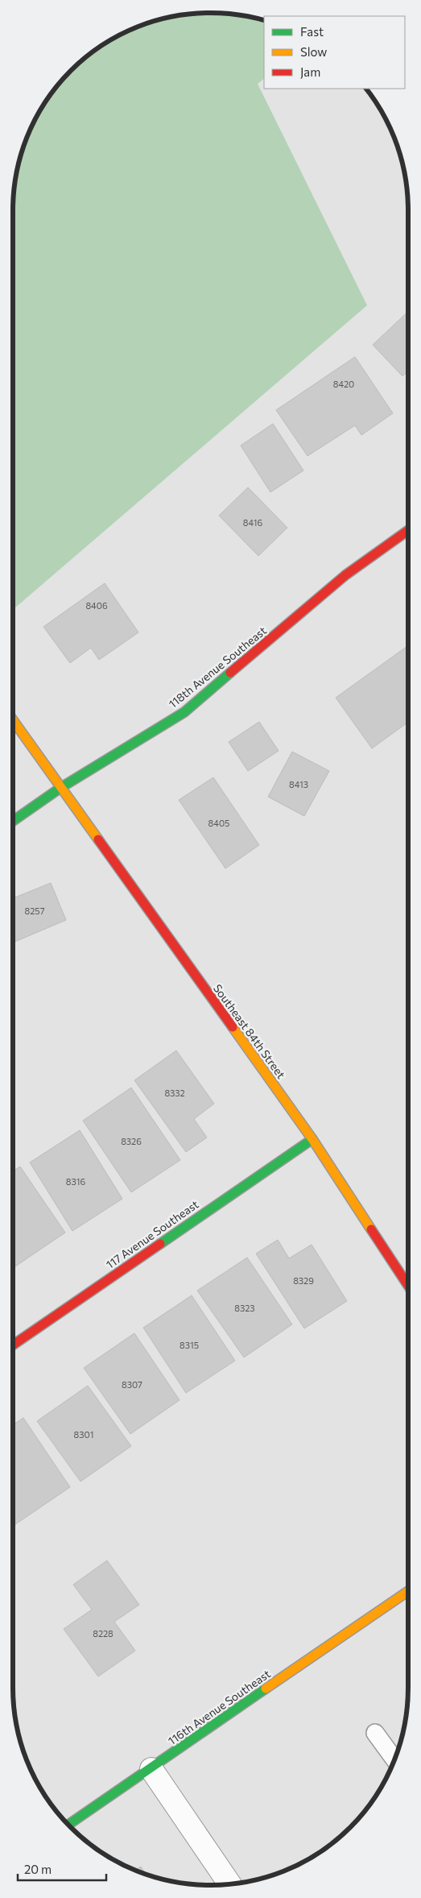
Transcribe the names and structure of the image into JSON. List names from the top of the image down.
{
  "streets": {
    "street": [
      "118th Avenue Southeast",
      "Southeast 84th Street",
      "117 Avenue Southeast",
      "116th Avenue Southeast"
    ]
  },
  "crossings": [
    ["118th Avenue Southeast", "Southeast 84th Street"],
    ["Southeast 84th Street", "117 Avenue Southeast"]
  ],
  "house_numbers": [
    "8420",
    "8416",
    "8406",
    "8413",
    "8405",
    "8257",
    "8332",
    "8326",
    "8316",
    "8329",
    "8323",
    "8315",
    "8307",
    "8301",
    "8228"
  ],
  "legend": ["Fast", "Slow", "Jam"],
  "scale_bar": "20 m"
}
